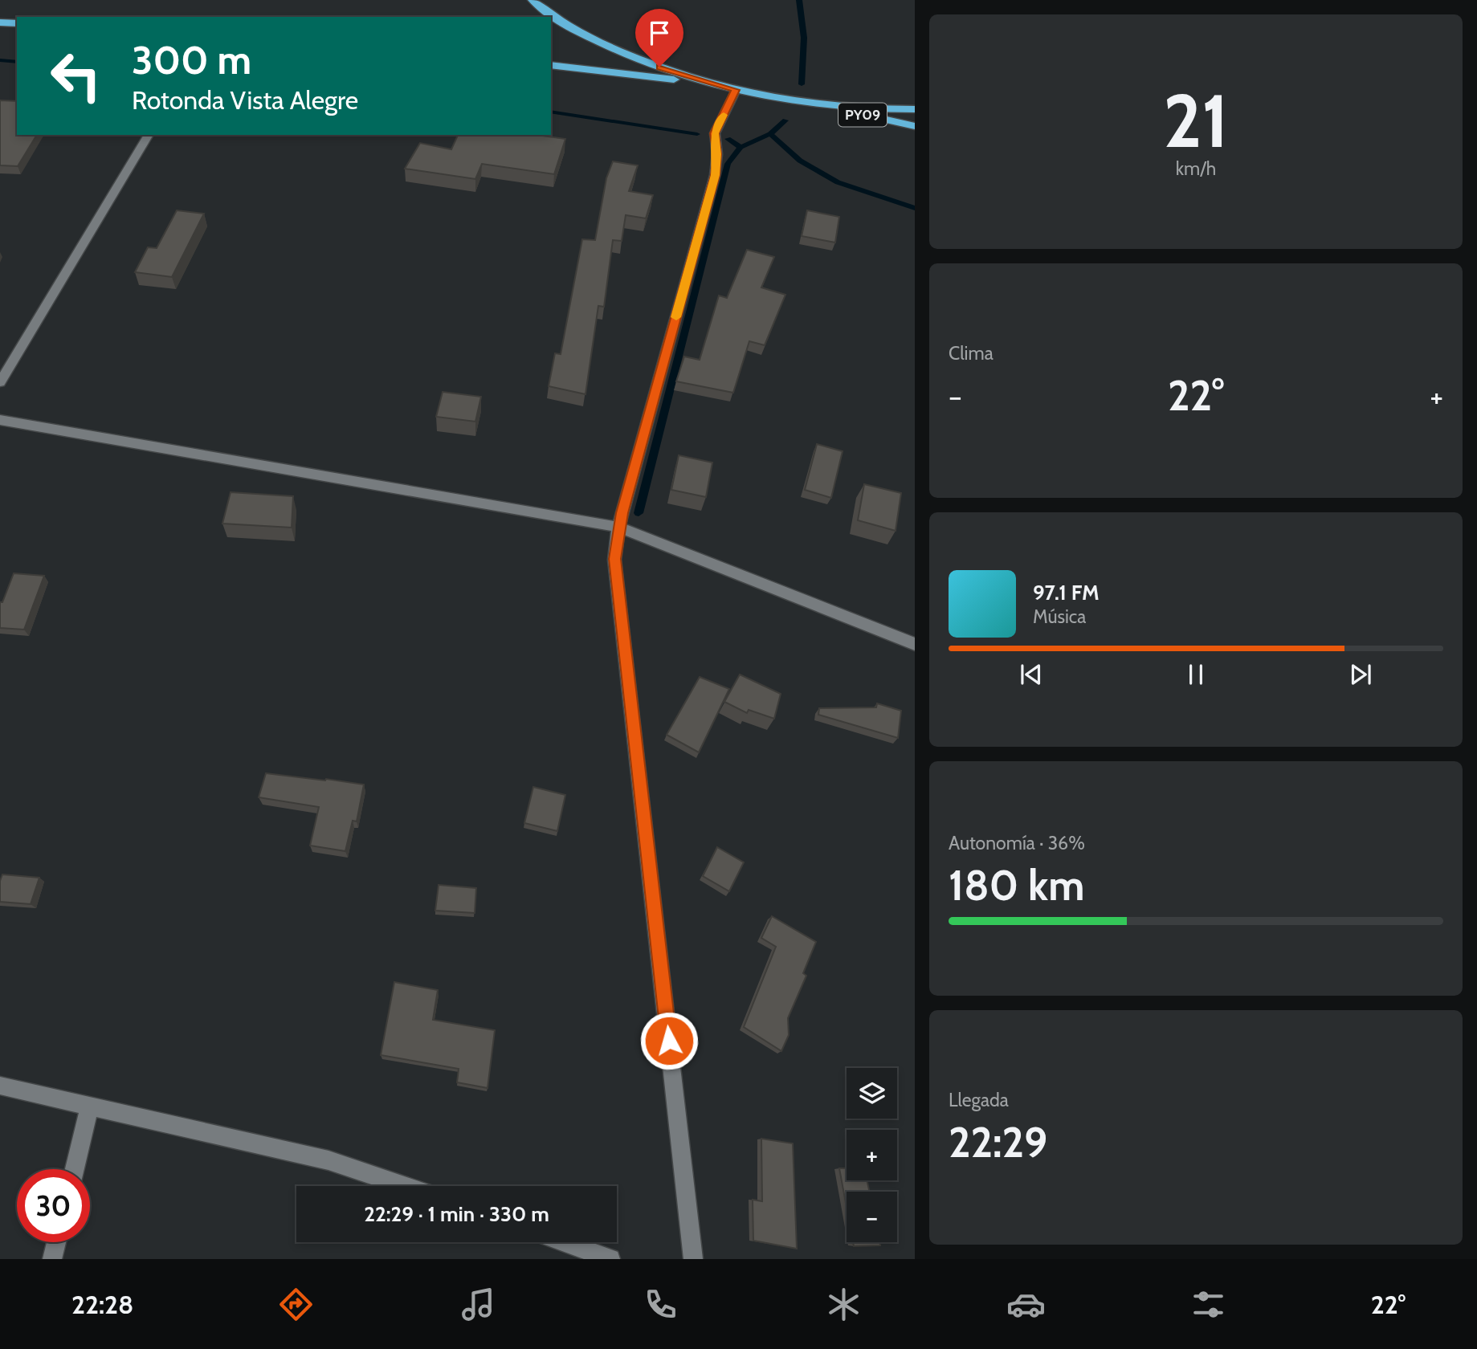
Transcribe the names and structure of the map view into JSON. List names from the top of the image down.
{
  "streets": {
    "highway": ["PY09"]
  },
  "page": {
    "tile": [
      ["21", "km/h"],
      "Clima",
      ["Autonomía · 36%", "180 km"],
      ["Llegada", "22:29"]
    ],
    "turn": ["300 m", "Rotonda Vista Alegre"],
    "heat": ["−", "22°", "+"],
    "song": ["97.1 FM", "Música"],
    "map_buttons": ["+", "−"],
    "limit": "30",
    "trip": "22:29 · 1 min · 330 m",
    "tabs": ["22:28", "22°"]
  }
}
